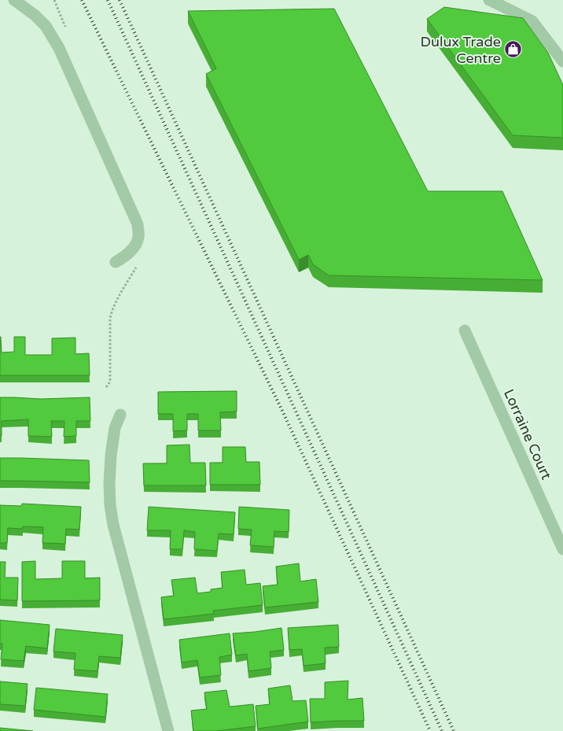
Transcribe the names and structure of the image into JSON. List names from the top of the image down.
{
  "streets": {
    "street": ["Lorraine Court"]
  },
  "places": {
    "shop": ["Dulux Trade Centre"]
  }
}
